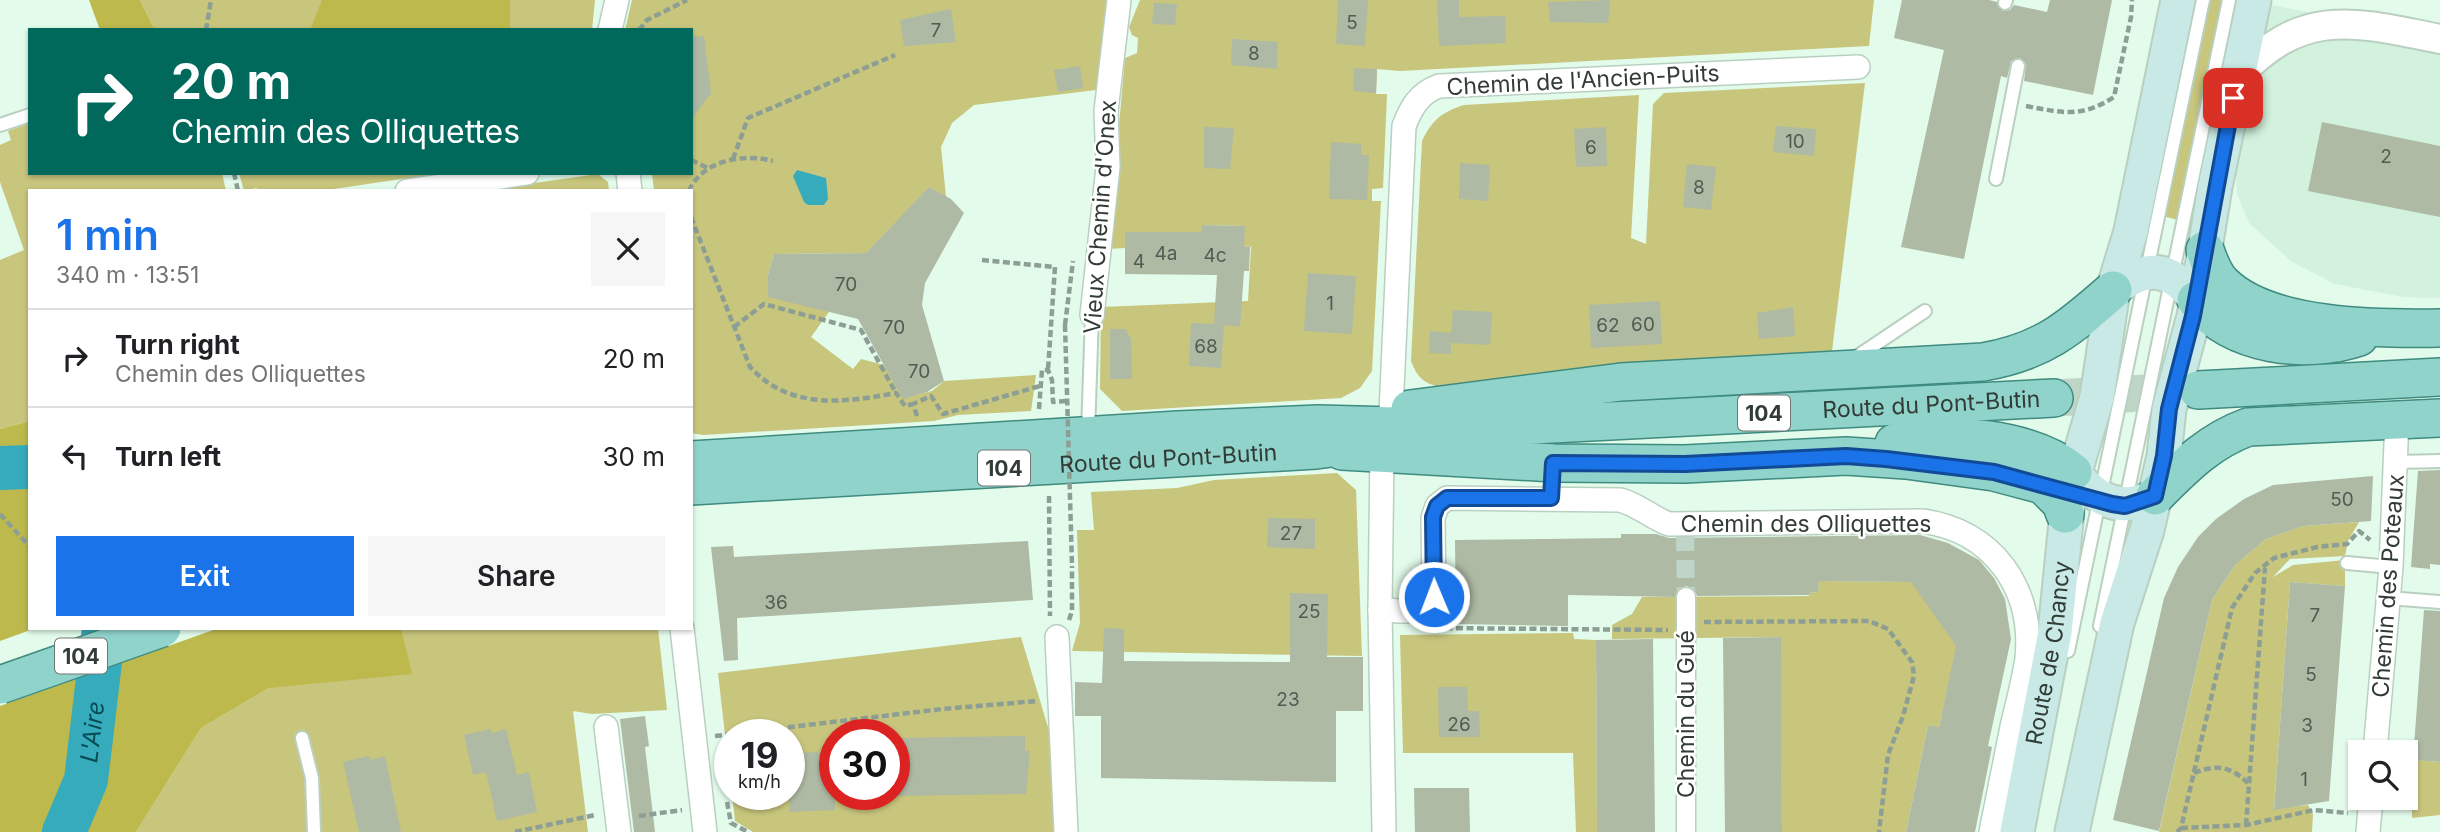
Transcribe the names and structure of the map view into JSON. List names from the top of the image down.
{
  "streets": {
    "main road": ["Route du Pont-Butin", "104", "Route de Chancy"],
    "street": [
      "Chemin de l'Ancien-Puits",
      "Vieux Chemin d'Onex",
      "Chemin des Olliquettes",
      "Chemin des Poteaux",
      "Chemin du Gué"
    ]
  },
  "crossings": [
    ["Vieux Chemin d'Onex", "Route du Pont-Butin"]
  ],
  "water": ["L'Aire"],
  "house_numbers": [
    "5",
    "7",
    "8",
    "10",
    "6",
    "2",
    "8",
    "4a",
    "4c",
    "4",
    "70",
    "1",
    "60",
    "62",
    "70",
    "68",
    "70",
    "50",
    "27",
    "36",
    "25",
    "7",
    "5",
    "23",
    "26",
    "3",
    "1"
  ],
  "page": {
    "turn": ["20 m", "Chemin des Olliquettes"],
    "heading": ["1 min", "340 m · 13:51"],
    "list": [
      {
        "name": "Turn right",
        "note": "Chemin des Olliquettes",
        "value": "20 m"
      },
      {
        "name": "Turn left",
        "value": "30 m"
      }
    ],
    "buttons": ["Exit", "Share"],
    "speed": "19 km/h",
    "limit": "30"
  }
}
